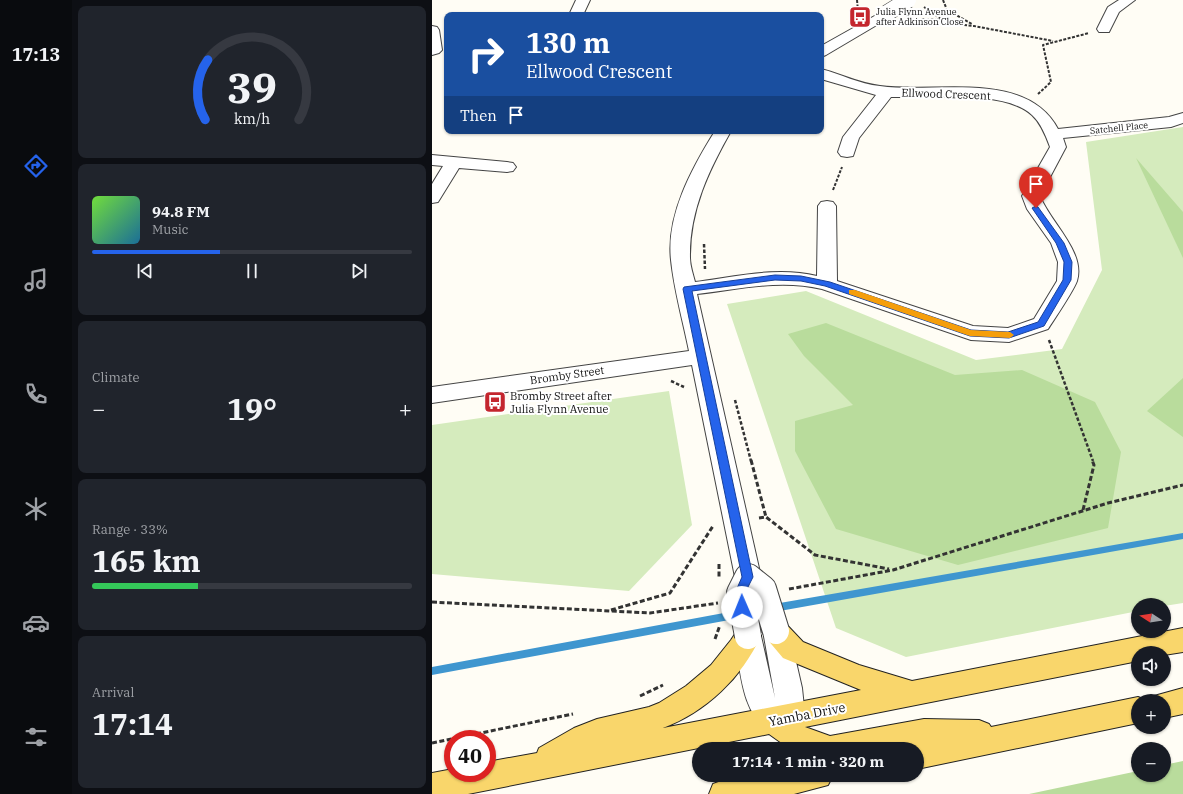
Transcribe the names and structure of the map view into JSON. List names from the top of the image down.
{
  "streets": {
    "main road": ["Yamba Drive"],
    "street": ["Ellwood Crescent", "Satchell Place", "Bromby Street"]
  },
  "crossings": [
    ["Ellwood Crescent", "Satchell Place"]
  ],
  "places": {
    "bus stop": ["Julia Flynn Avenue after Adkinson Close", "Bromby Street after Julia Flynn Avenue"]
  },
  "north": "left",
  "page": {
    "tabs": "17:13",
    "turn": ["130 m", "Ellwood Crescent"],
    "then": "Then",
    "song": ["94.8 FM", "Music"],
    "tile": [
      "Climate",
      ["Range · 33%", "165 km"],
      ["Arrival", "17:14"]
    ],
    "heat": ["−", "19°", "+"],
    "map_buttons": ["+", "−"],
    "limit": "40",
    "trip": "17:14 · 1 min · 320 m",
    "gauge": ["39", "km/h"]
  }
}
